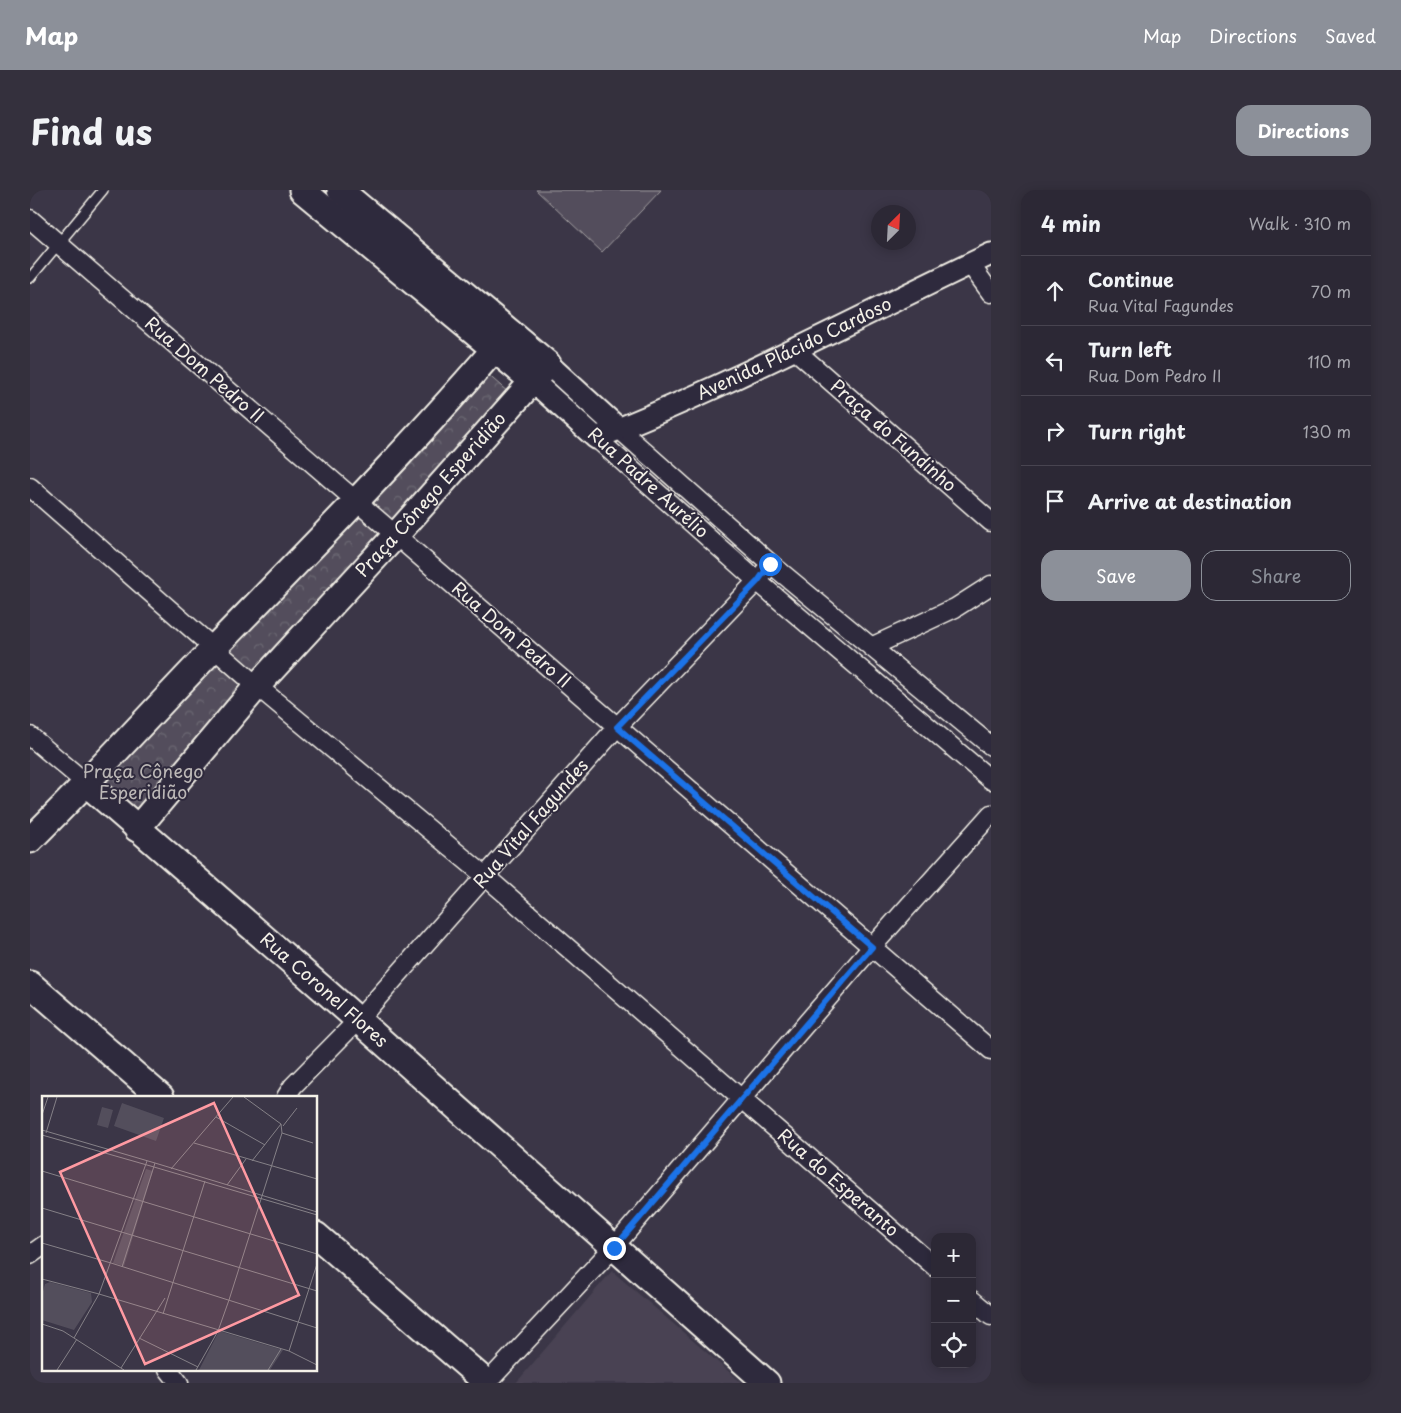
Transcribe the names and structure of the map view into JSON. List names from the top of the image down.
{
  "streets": {
    "main road": ["Rua Padre Aurélio", "Praça Cônego Esperidião", "Rua Coronel Flores"],
    "street": [
      "Avenida Plácido Cardoso",
      "Rua Dom Pedro II",
      "Praça do Fundinho",
      "Rua Vital Fagundes",
      "Rua do Esperanto"
    ]
  },
  "crossings": [
    ["Avenida Plácido Cardoso", "Praça do Fundinho"],
    ["Avenida Plácido Cardoso", "Rua Padre Aurélio"],
    ["Rua Dom Pedro II", "Praça Cônego Esperidião"],
    ["Rua Dom Pedro II", "Rua Vital Fagundes"],
    ["Rua Padre Aurélio", "Praça Cônego Esperidião"],
    ["Rua Padre Aurélio", "Rua Vital Fagundes"],
    ["Praça Cônego Esperidião", "Rua Coronel Flores"],
    ["Praça Cônego Esperidião", "Rua do Esperanto"],
    ["Rua Vital Fagundes", "Rua Coronel Flores"],
    ["Rua Vital Fagundes", "Rua do Esperanto"]
  ],
  "parks": ["Praça Cônego Esperidião"],
  "north": "top right",
  "page": {
    "header": "Map",
    "nav": ["Map", "Directions", "Saved"],
    "title": "Find us",
    "buttons": [
      "Directions",
      ["Save", "Share"]
    ],
    "heading": ["4 min", "Walk · 310 m"],
    "list": [
      ["Continue", "Rua Vital Fagundes", "70 m"],
      ["Turn left", "Rua Dom Pedro II", "110 m"],
      ["Turn right", "130 m"],
      "Arrive at destination"
    ],
    "map_buttons": ["+", "−"]
  }
}
